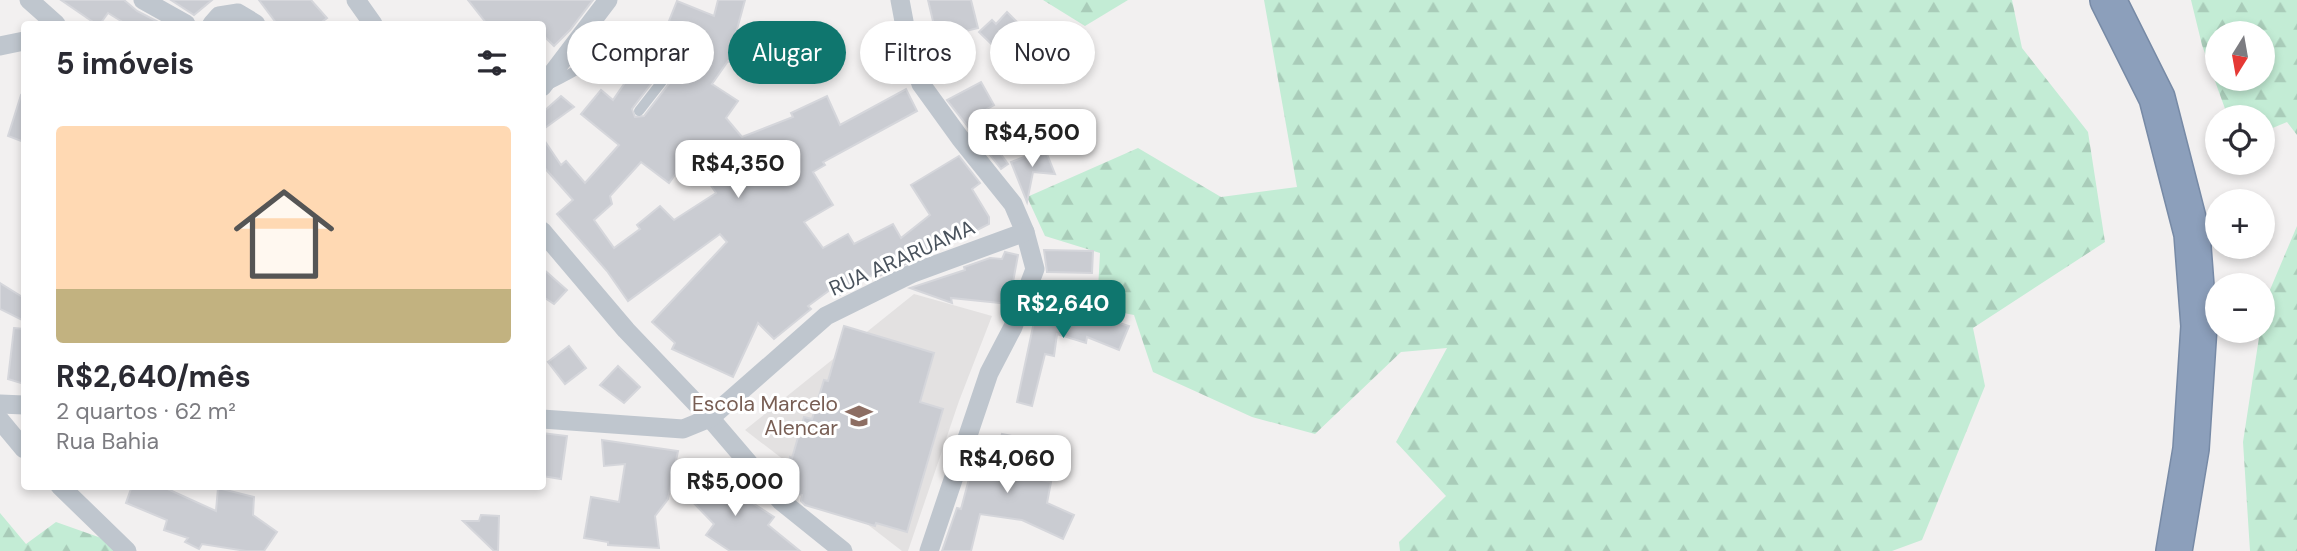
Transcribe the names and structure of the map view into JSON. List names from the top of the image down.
{
  "streets": {
    "street": ["RUA ARARUAMA"]
  },
  "places": {
    "school or university": ["Escola Marcelo Alencar"]
  },
  "north": "bottom",
  "page": {
    "map_buttons": ["+", "−"],
    "chip": [
      "Comprar",
      "Alugar",
      "Filtros",
      "Novo"
    ],
    "heading": "5 imóveis",
    "list": [
      {
        "name": "R$2,640/mês",
        "note": "2 quartos · 62 m² · Rua Bahia"
      }
    ],
    "price": [
      "R$4,500",
      "R$4,350",
      "R$2,640",
      "R$4,060",
      "R$5,000"
    ]
  }
}
